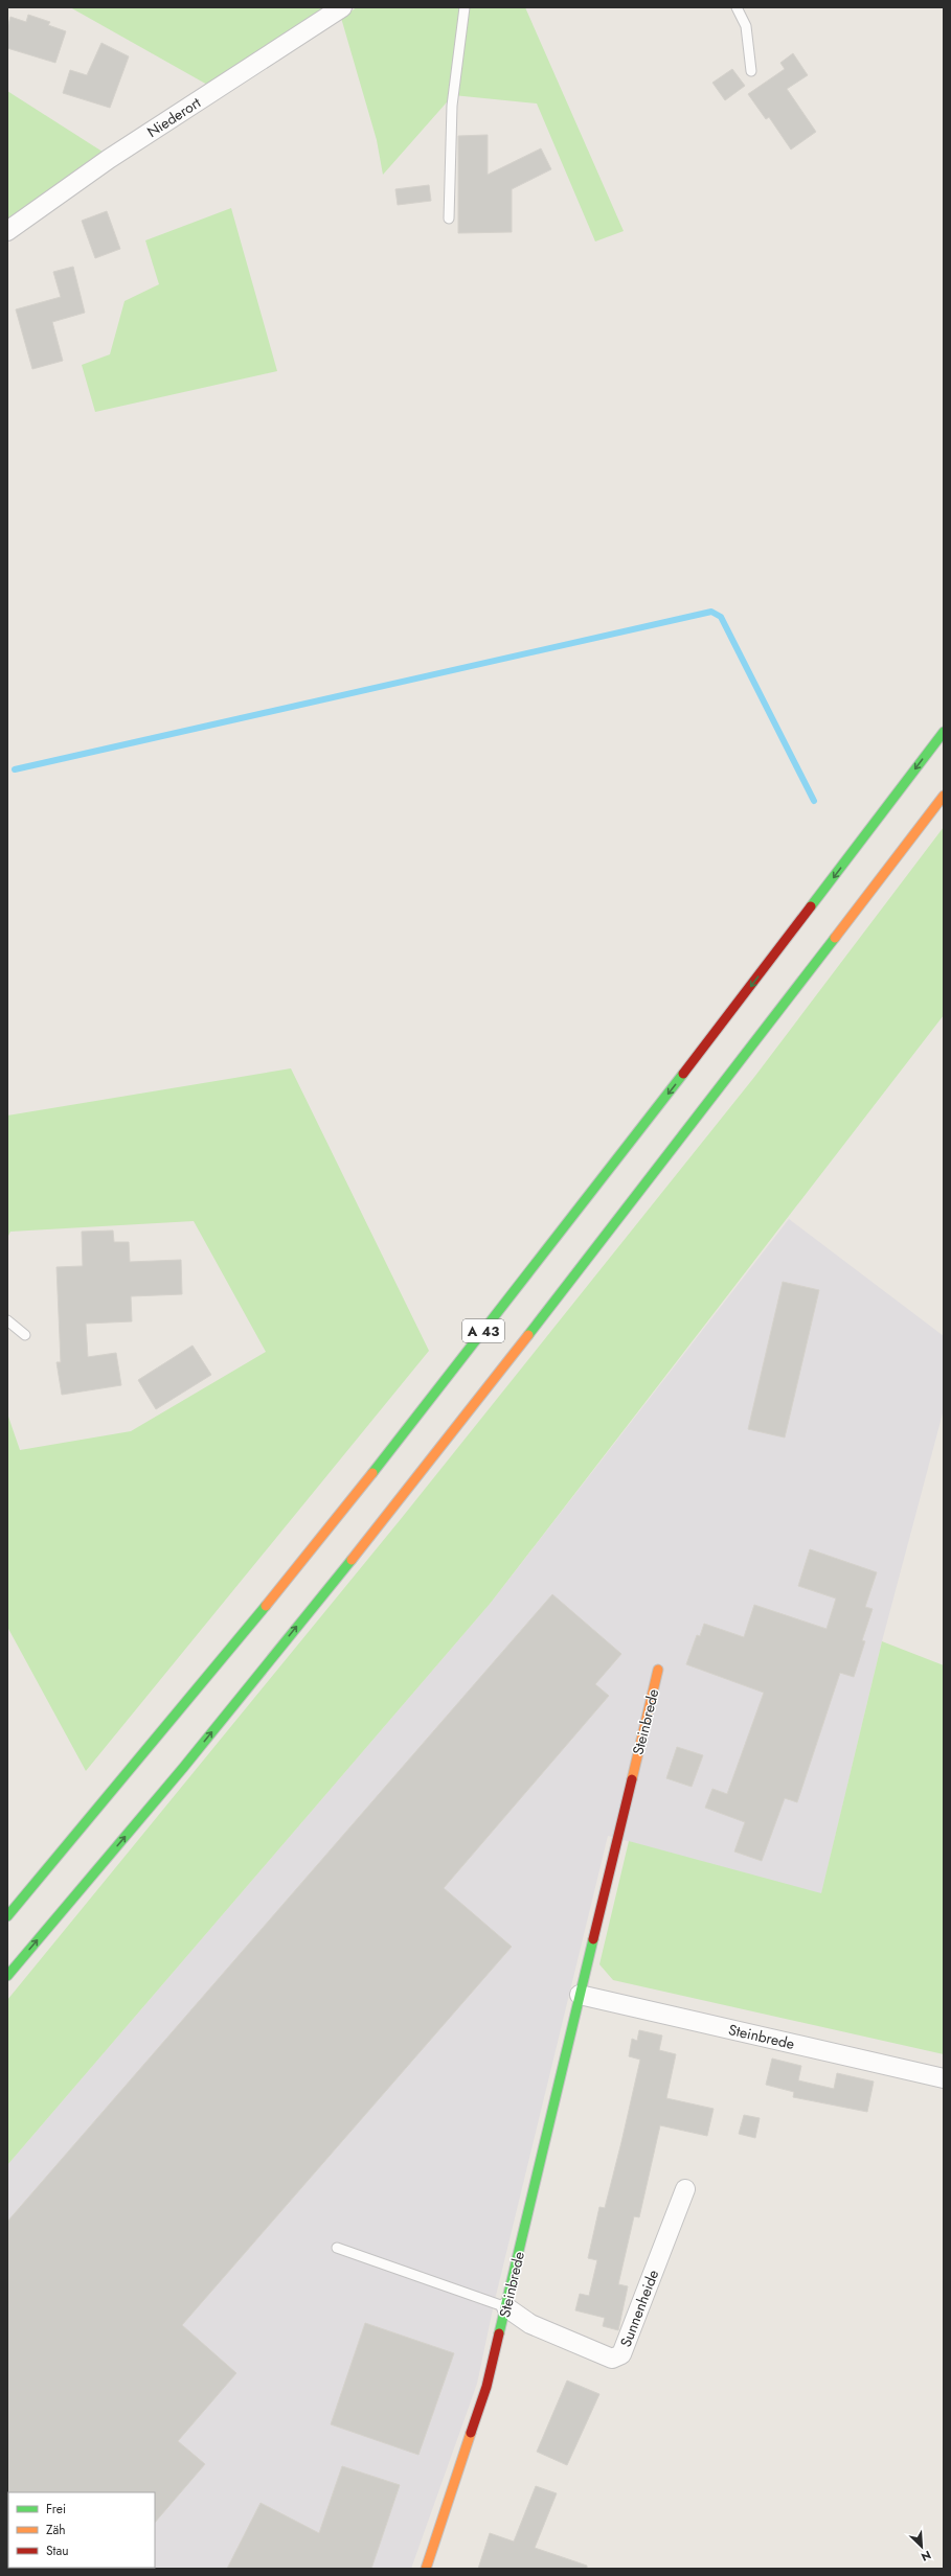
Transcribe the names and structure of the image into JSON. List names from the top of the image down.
{
  "streets": {
    "main road": ["A 43", "Steinbrede"],
    "street": ["Niederort", "Sunnenheide"]
  },
  "crossings": [
    ["Steinbrede", "Sunnenheide"]
  ],
  "legend": ["Frei", "Zäh", "Stau"],
  "north": "bottom right"
}
